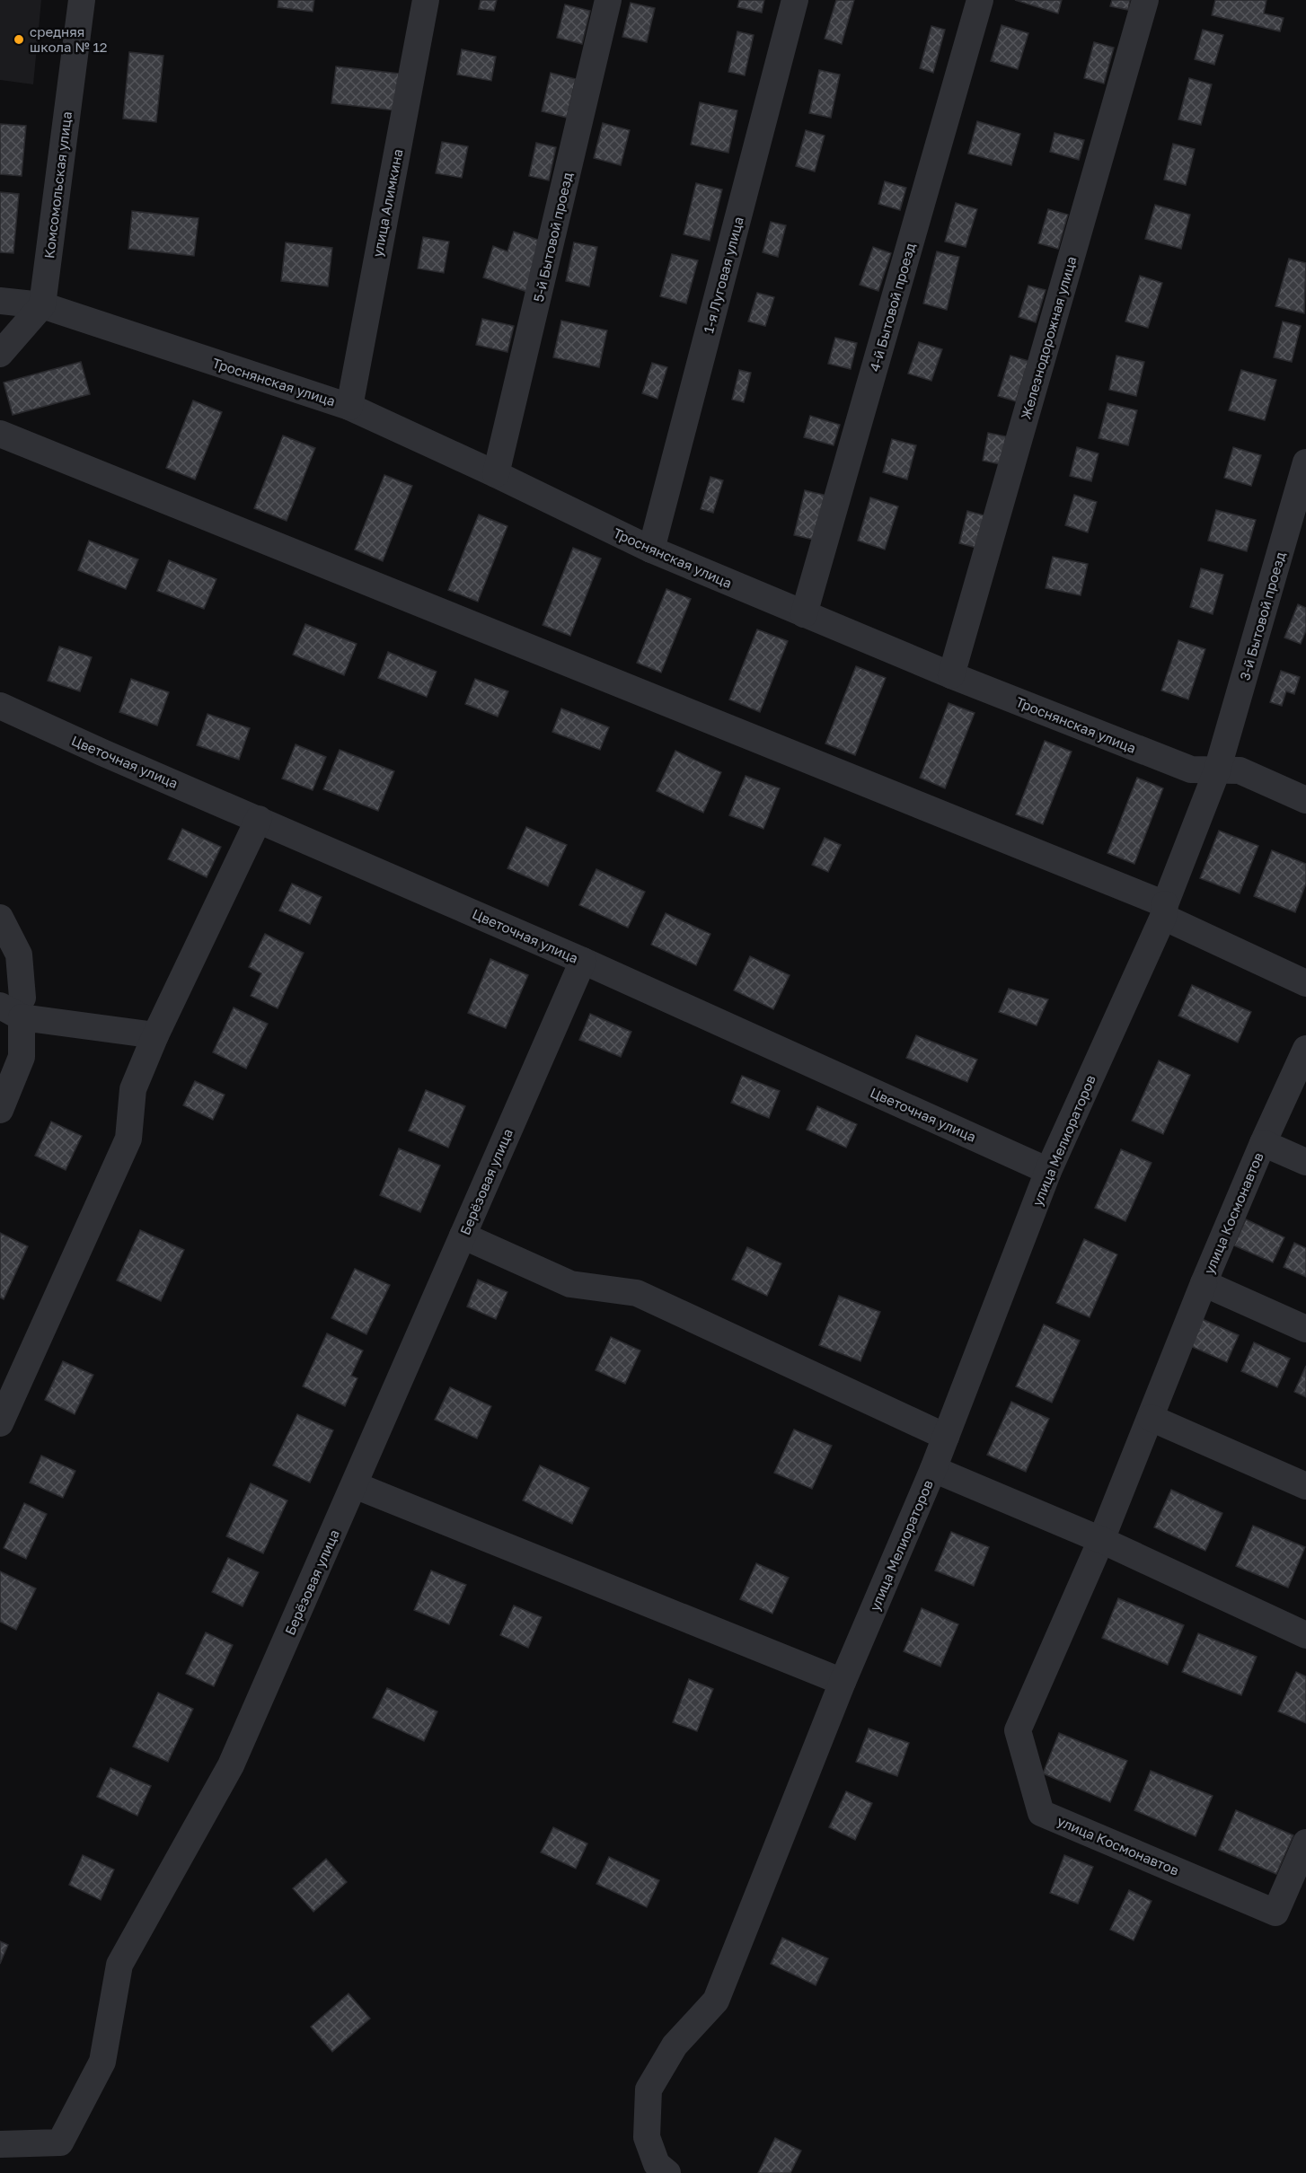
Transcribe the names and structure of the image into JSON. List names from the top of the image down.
{
  "streets": {
    "street": [
      "Комсомольская улица",
      "улица Алимкина",
      "5-й Бытовой проезд",
      "1-я Луговая улица",
      "4-й Бытовой проезд",
      "Железнодорожная улица",
      "Троснянская улица",
      "3-й Бытовой проезд",
      "Цветочная улица",
      "улица Мелиораторов",
      "Берёзовая улица",
      "улица Космонавтов"
    ]
  },
  "crossings": [
    ["Комсомольская улица", "Троснянская улица"],
    ["улица Алимкина", "Троснянская улица"],
    ["5-й Бытовой проезд", "Троснянская улица"],
    ["1-я Луговая улица", "Троснянская улица"],
    ["4-й Бытовой проезд", "Троснянская улица"],
    ["Железнодорожная улица", "Троснянская улица"],
    ["Троснянская улица", "3-й Бытовой проезд"],
    ["3-й Бытовой проезд", "улица Мелиораторов"],
    ["Цветочная улица", "улица Мелиораторов"],
    ["Цветочная улица", "Берёзовая улица"]
  ],
  "places": ["средняя школа № 12"]
}
